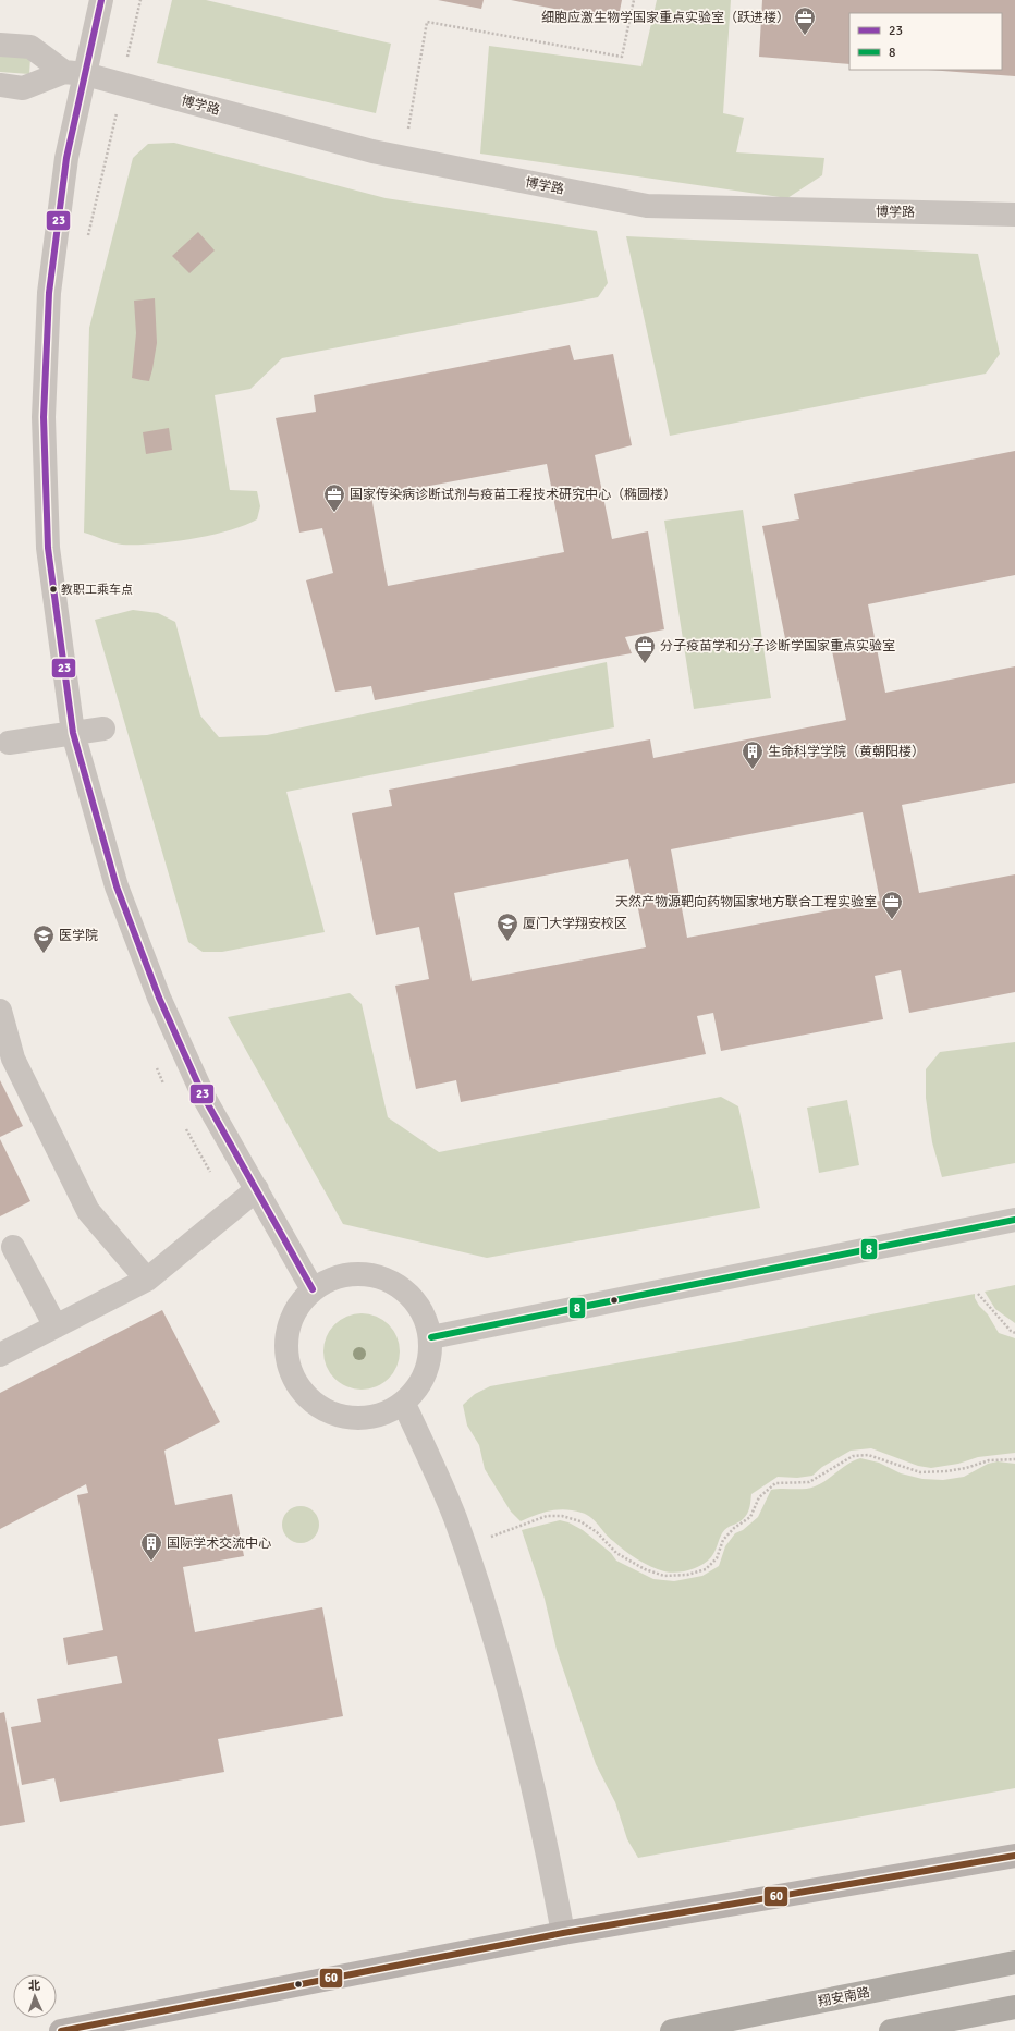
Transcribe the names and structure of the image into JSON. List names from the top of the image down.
{
  "streets": {
    "highway": ["翔安南路"],
    "street": ["博学路"]
  },
  "places": {
    "office": [
      "细胞应激生物学国家重点实验室（跃进楼）",
      "国家传染病诊断试剂与疫苗工程技术研究中心（椭圆楼）",
      "分子疫苗学和分子诊断学国家重点实验室",
      "天然产物源靶向药物国家地方联合工程实验室"
    ],
    "other": ["教职工乘车点"],
    "building": ["生命科学学院（黄朝阳楼）", "国际学术交流中心"],
    "school or university": ["厦门大学翔安校区", "医学院"]
  },
  "lines": ["transit line 23", "transit line 8", "transit line 60"],
  "legend": ["23", "8"],
  "north": "top"
}
